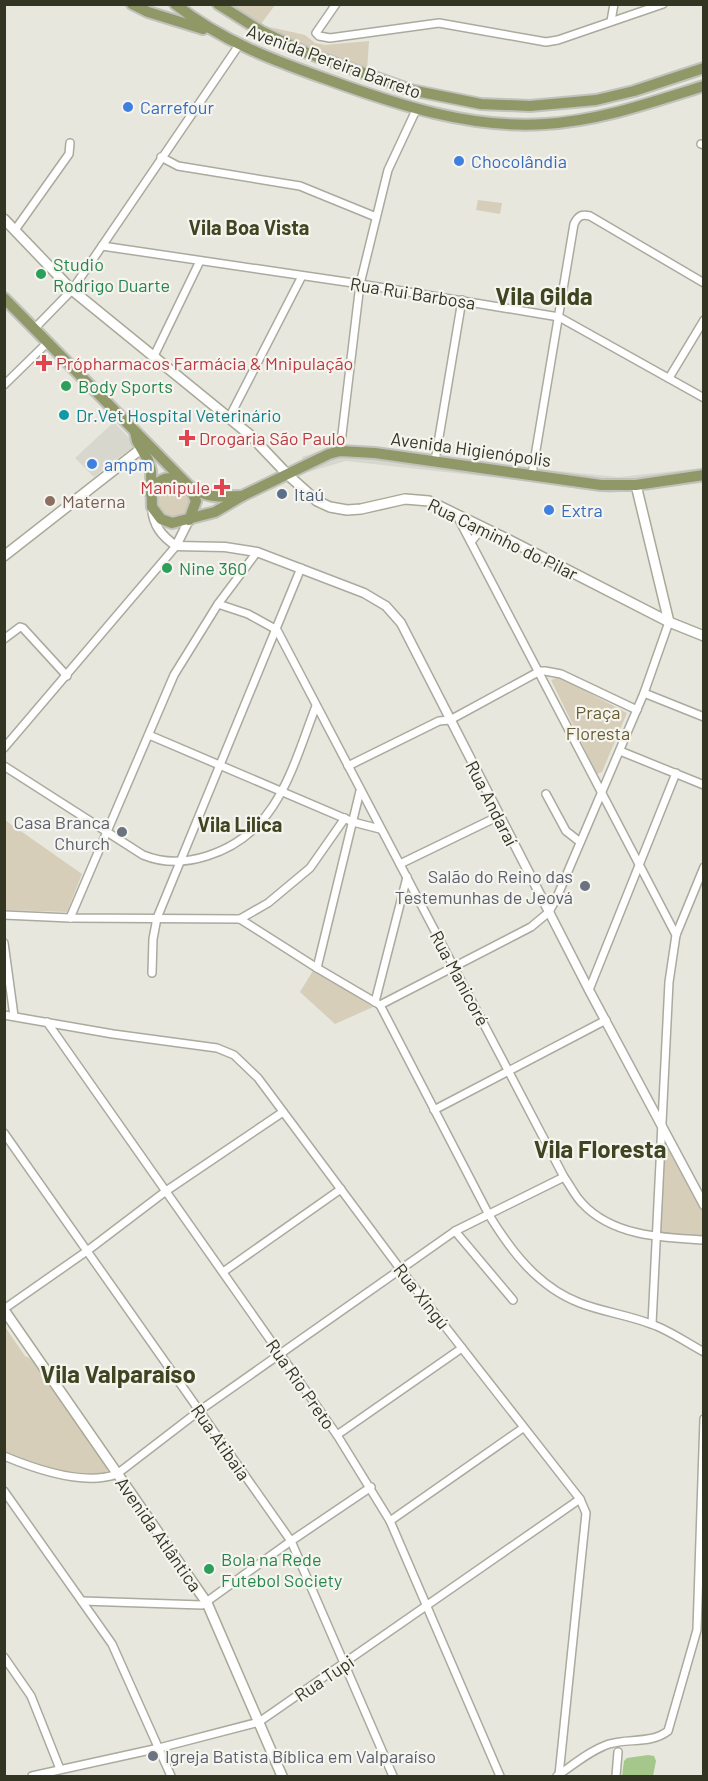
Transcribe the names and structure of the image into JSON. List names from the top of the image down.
{
  "streets": {
    "main road": [
      "Avenida Pereira Barreto",
      "Avenida Higienópolis",
      "Rua Caminho do Pilar",
      "Avenida Atlântica"
    ],
    "street": [
      "Rua Rui Barbosa",
      "Rua Andaraí",
      "Rua Manicoré",
      "Rua Xingú",
      "Rua Rio Preto",
      "Rua Atibaia",
      "Rua Tupi"
    ]
  },
  "crossings": [
    ["Avenida Higienópolis", "Rua Caminho do Pilar"],
    ["Rua Xingú", "Rua Rio Preto"],
    ["Rua Xingú", "Rua Tupi"],
    ["Rua Rio Preto", "Rua Tupi"],
    ["Rua Atibaia", "Rua Tupi"],
    ["Avenida Atlântica", "Rua Tupi"]
  ],
  "districts": [
    "Vila Boa Vista",
    "Vila Gilda",
    "Vila Lilica",
    "Vila Floresta",
    "Vila Valparaíso"
  ],
  "parks": ["Praça Floresta"],
  "places": {
    "other": [
      "Carrefour",
      "Chocolândia",
      "Studio Rodrigo Duarte",
      "Body Sports",
      "Dr.Vet Hospital Veterinário",
      "ampm",
      "Itaú",
      "Materna",
      "Extra",
      "Nine 360",
      "Casa Branca Church",
      "Salão do Reino das Testemunhas de Jeová",
      "Bola na Rede Futebol Society",
      "Igreja Batista Bíblica em Valparaíso"
    ],
    "health": ["Própharmacos Farmácia & Mnipulação", "Drogaria São Paulo", "Manipule"]
  }
}
